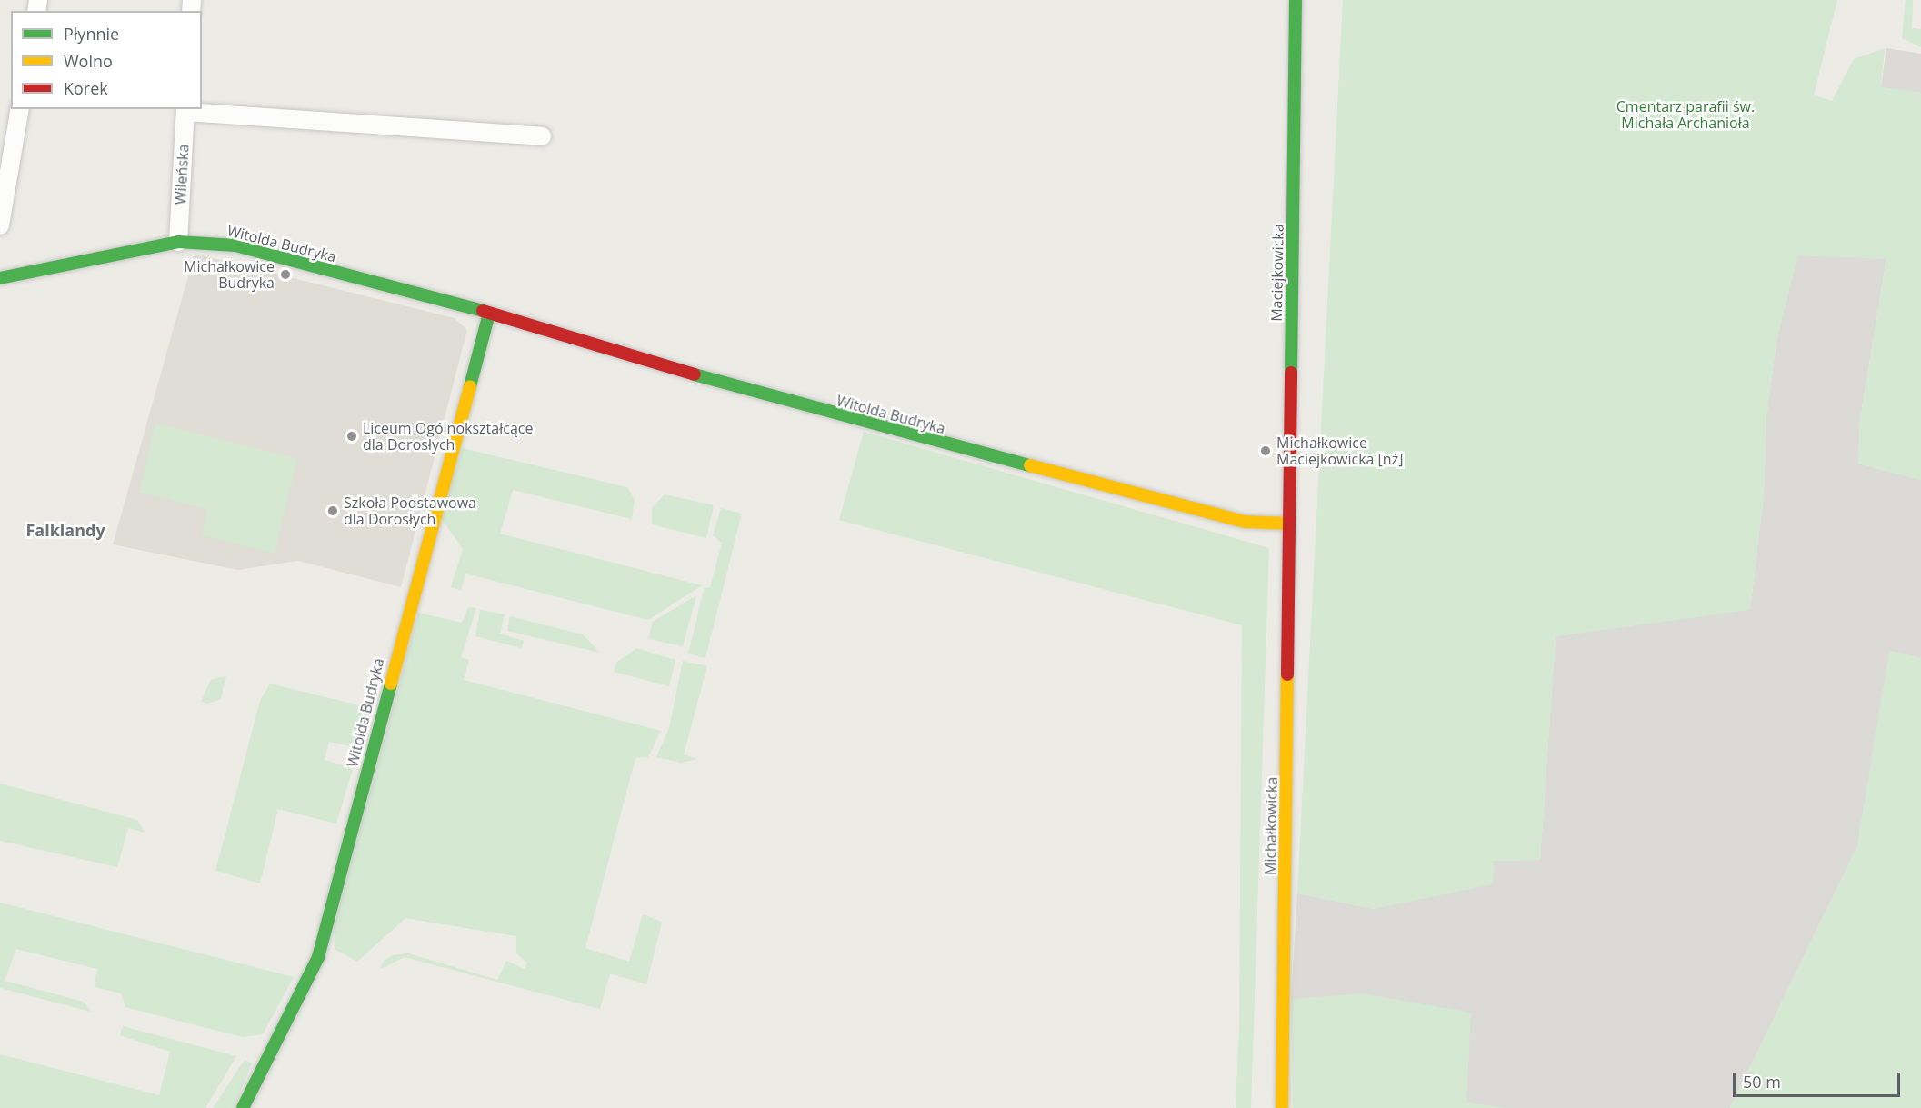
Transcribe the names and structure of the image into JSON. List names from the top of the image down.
{
  "streets": {
    "street": [
      "Wileńska",
      "Witolda Budryka",
      "Maciejkowicka",
      "Michałkowicka"
    ]
  },
  "crossings": [
    ["Wileńska", "Witolda Budryka"],
    ["Witolda Budryka", "Maciejkowicka"],
    ["Maciejkowicka", "Michałkowicka"]
  ],
  "districts": ["Falklandy"],
  "parks": ["Cmentarz parafii św. Michała Archanioła"],
  "places": [
    "Michałkowice Budryka",
    "Liceum Ogólnokształcące dla Dorosłych",
    "Michałkowice Maciejkowicka [nż]",
    "Szkoła Podstawowa dla Dorosłych"
  ],
  "legend": ["Płynnie", "Wolno", "Korek"],
  "scale_bar": "50 m"
}
